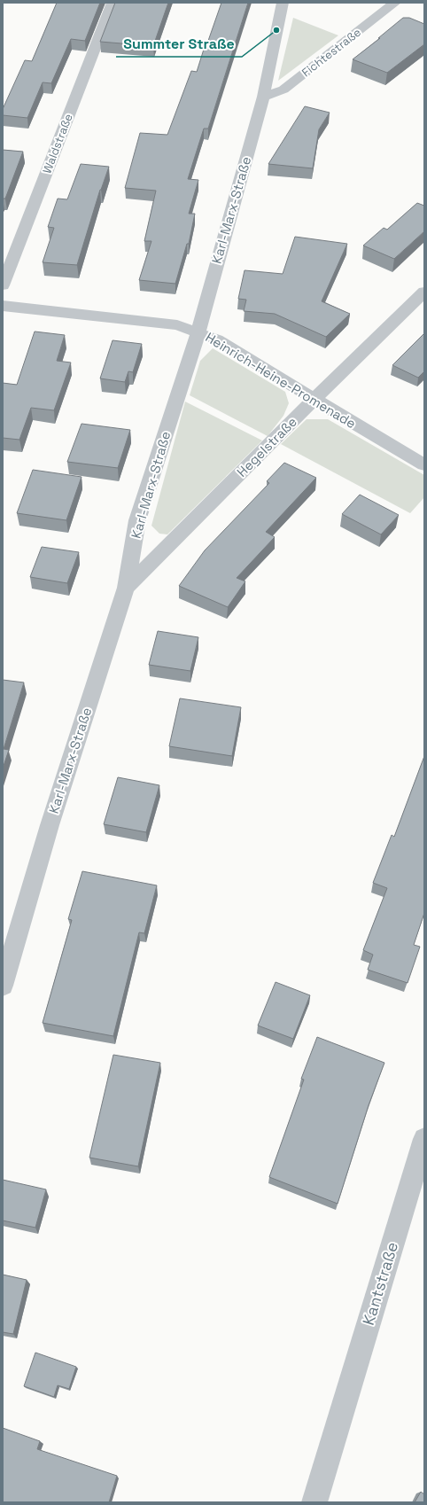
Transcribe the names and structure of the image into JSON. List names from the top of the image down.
{
  "streets": {
    "street": [
      "Fichtestraße",
      "Waldstraße",
      "Karl-Marx-Straße",
      "Heinrich-Heine-Promenade",
      "Hegelstraße",
      "Kantstraße"
    ]
  },
  "crossings": [
    ["Fichtestraße", "Karl-Marx-Straße"],
    ["Karl-Marx-Straße", "Heinrich-Heine-Promenade"],
    ["Karl-Marx-Straße", "Hegelstraße"],
    ["Heinrich-Heine-Promenade", "Hegelstraße"]
  ],
  "places": ["Summter Straße"]
}
